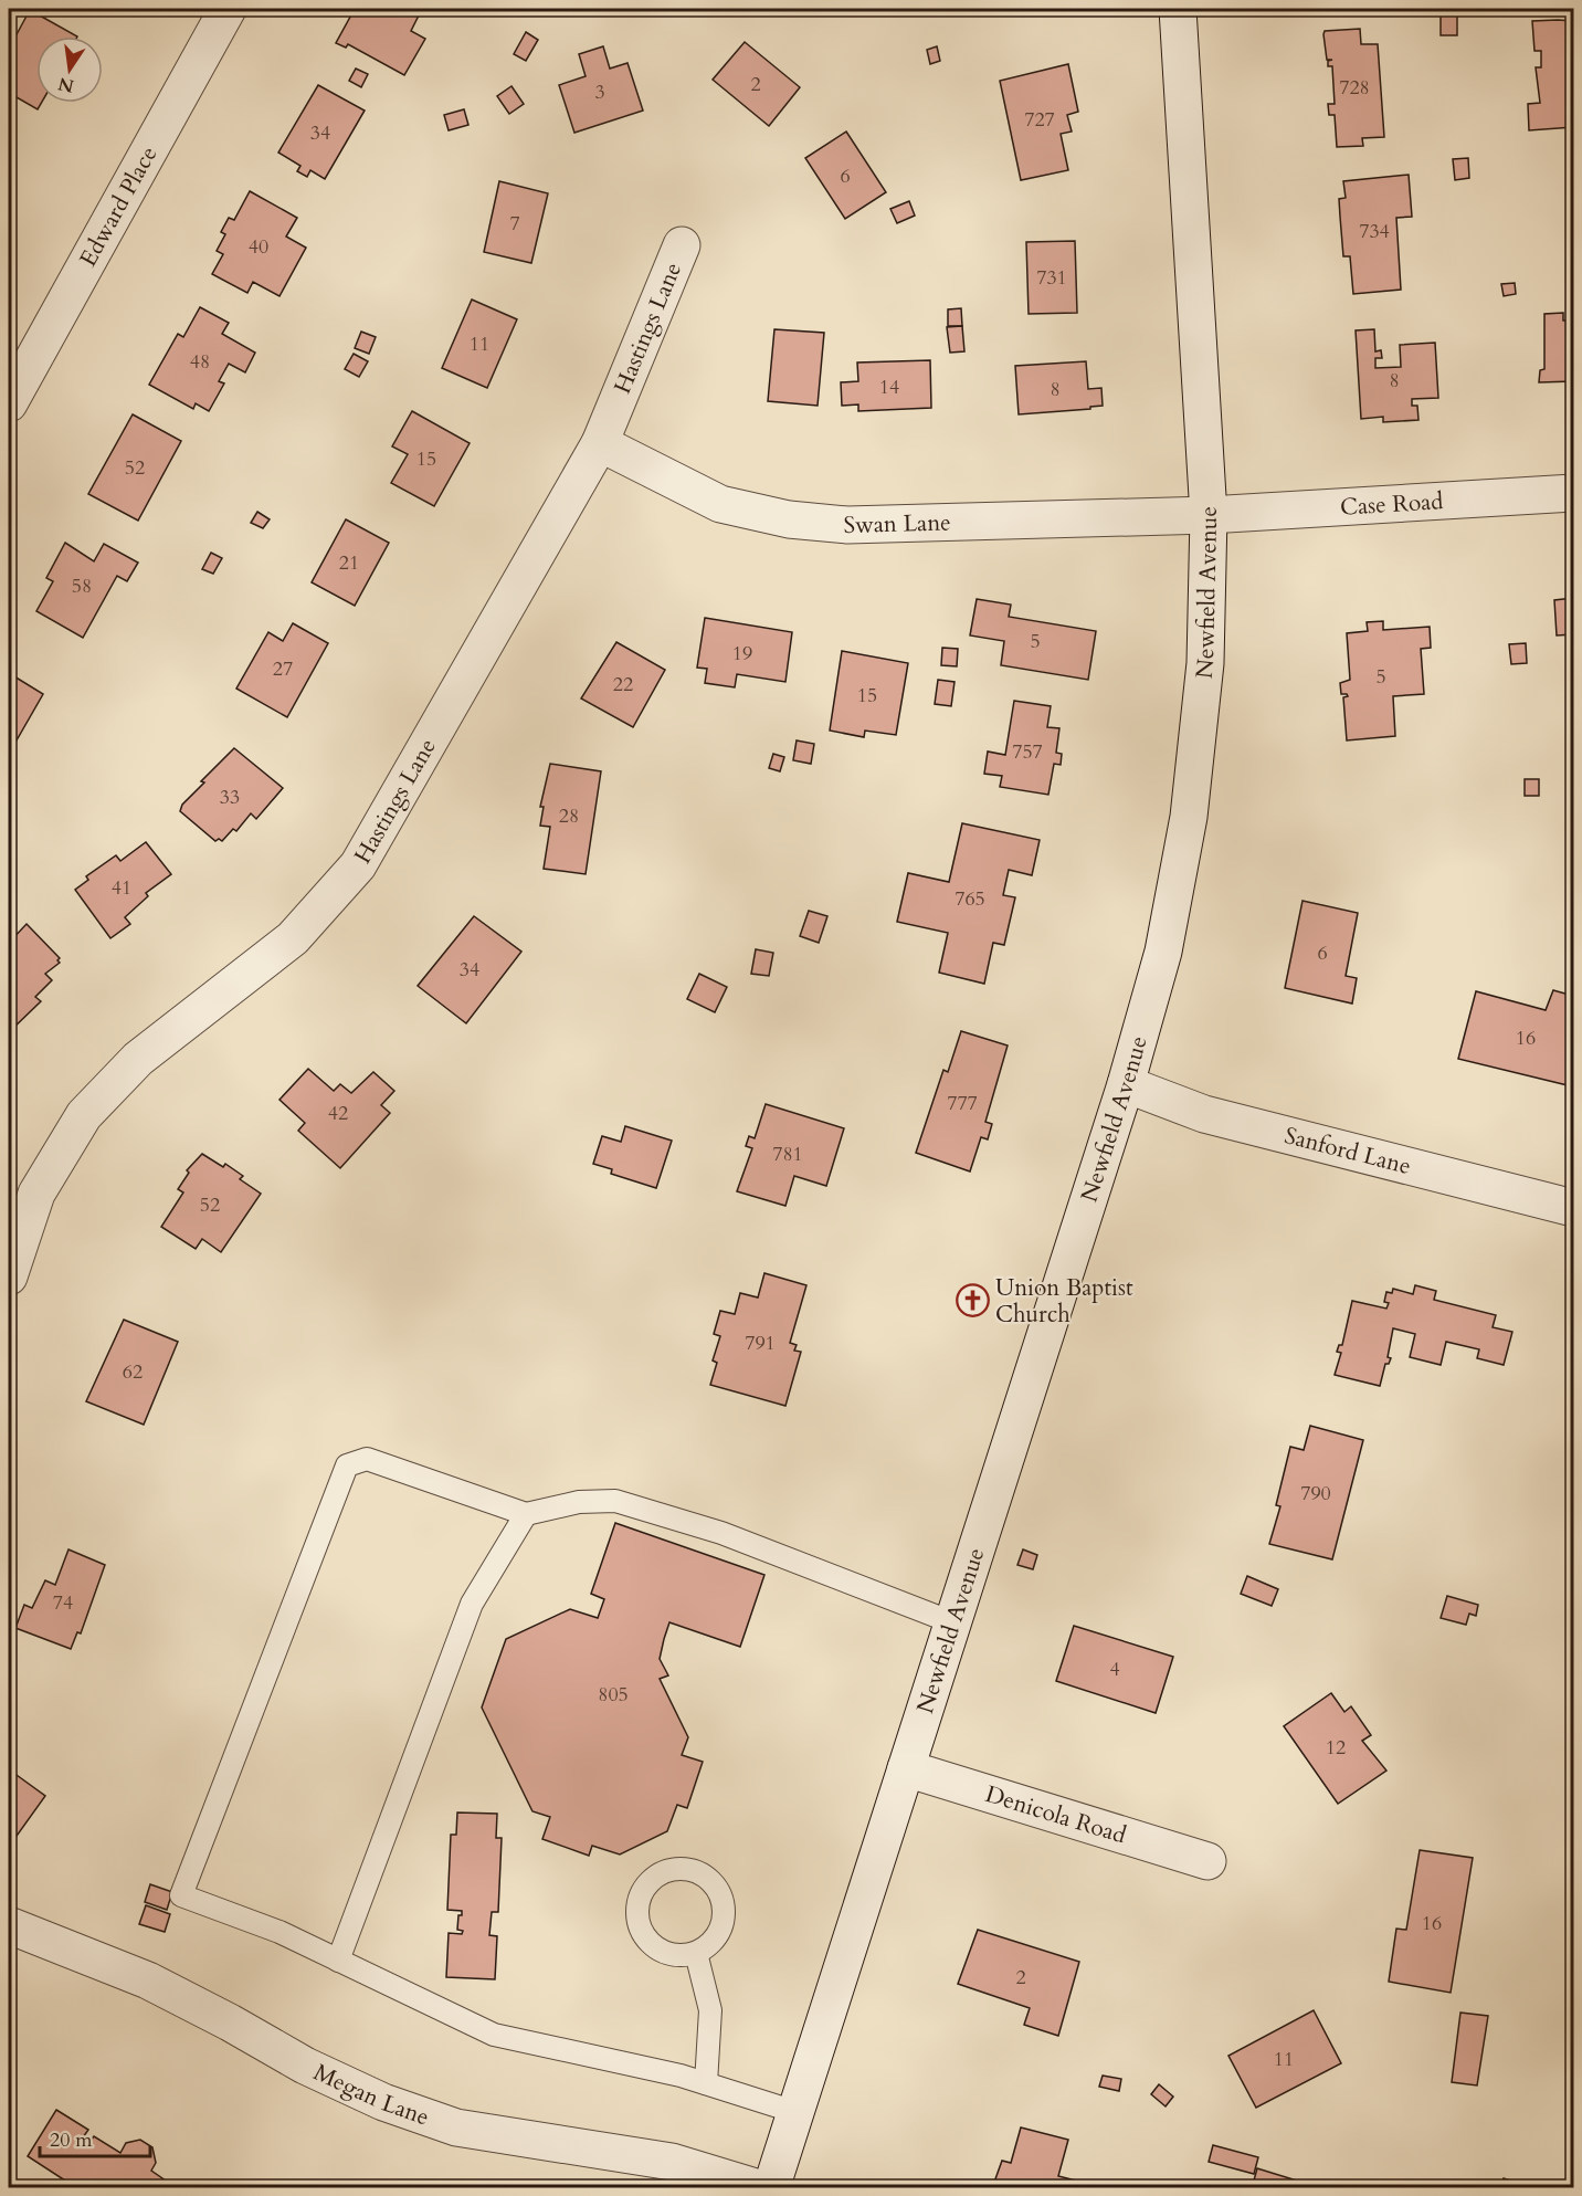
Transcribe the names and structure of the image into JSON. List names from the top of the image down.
{
  "streets": {
    "street": [
      "Edward Place",
      "Hastings Lane",
      "Case Road",
      "Swan Lane",
      "Newfield Avenue",
      "Sanford Lane",
      "Denicola Road",
      "Megan Lane"
    ]
  },
  "crossings": [
    ["Hastings Lane", "Swan Lane"],
    ["Case Road", "Swan Lane"],
    ["Case Road", "Newfield Avenue"],
    ["Swan Lane", "Newfield Avenue"],
    ["Newfield Avenue", "Sanford Lane"],
    ["Newfield Avenue", "Denicola Road"]
  ],
  "places": {
    "church": ["Union Baptist Church"]
  },
  "house_numbers": [
    "2",
    "728",
    "3",
    "727",
    "34",
    "6",
    "7",
    "734",
    "40",
    "731",
    "11",
    "48",
    "8",
    "14",
    "8",
    "15",
    "52",
    "21",
    "58",
    "5",
    "19",
    "27",
    "5",
    "22",
    "15",
    "757",
    "33",
    "28",
    "41",
    "765",
    "6",
    "34",
    "16",
    "777",
    "42",
    "781",
    "52",
    "791",
    "62",
    "790",
    "74",
    "4",
    "805",
    "12",
    "16",
    "2",
    "11"
  ],
  "scale_bar": "20 m",
  "north": "bottom"
}
